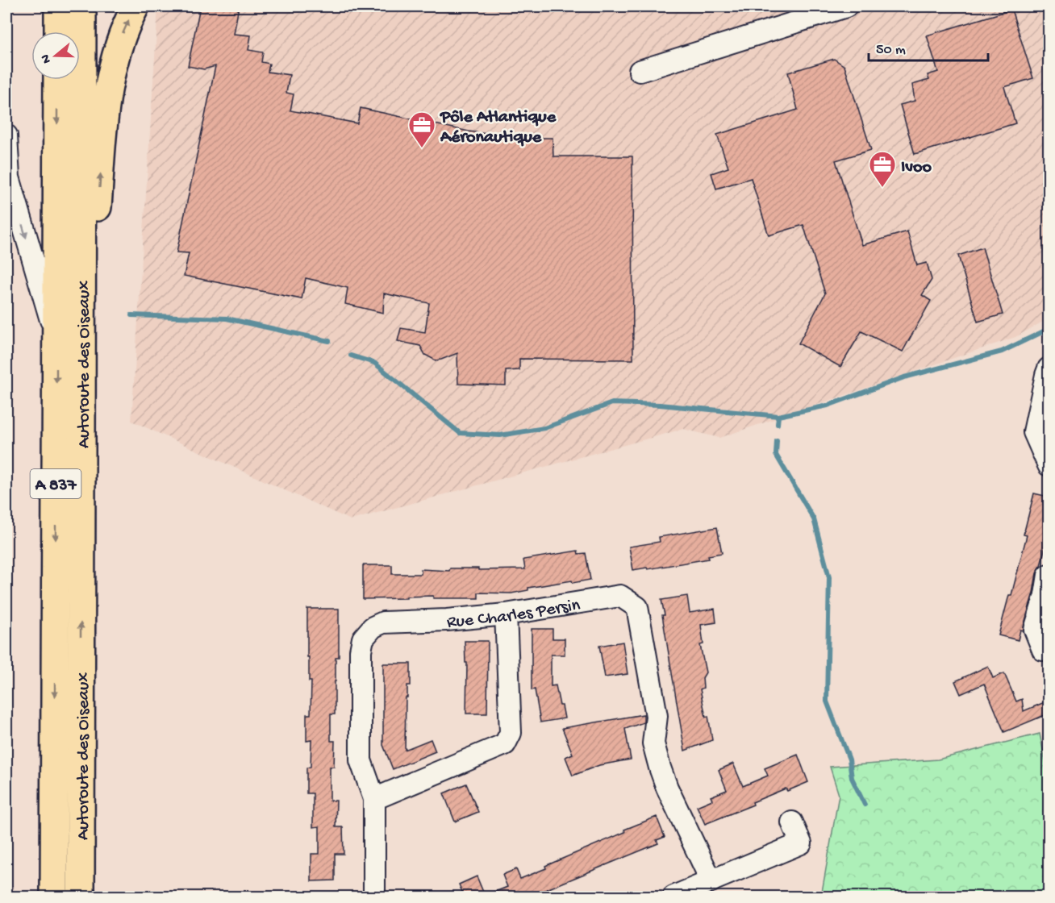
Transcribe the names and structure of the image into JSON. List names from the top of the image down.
{
  "streets": {
    "highway": ["Autoroute des Oiseaux", "A 837"],
    "street": ["Rue Charles Persin"]
  },
  "places": {
    "office": ["Pôle Atlantique Aéronautique", "Ivoo"]
  },
  "scale_bar": "50 m",
  "north": "left"
}
